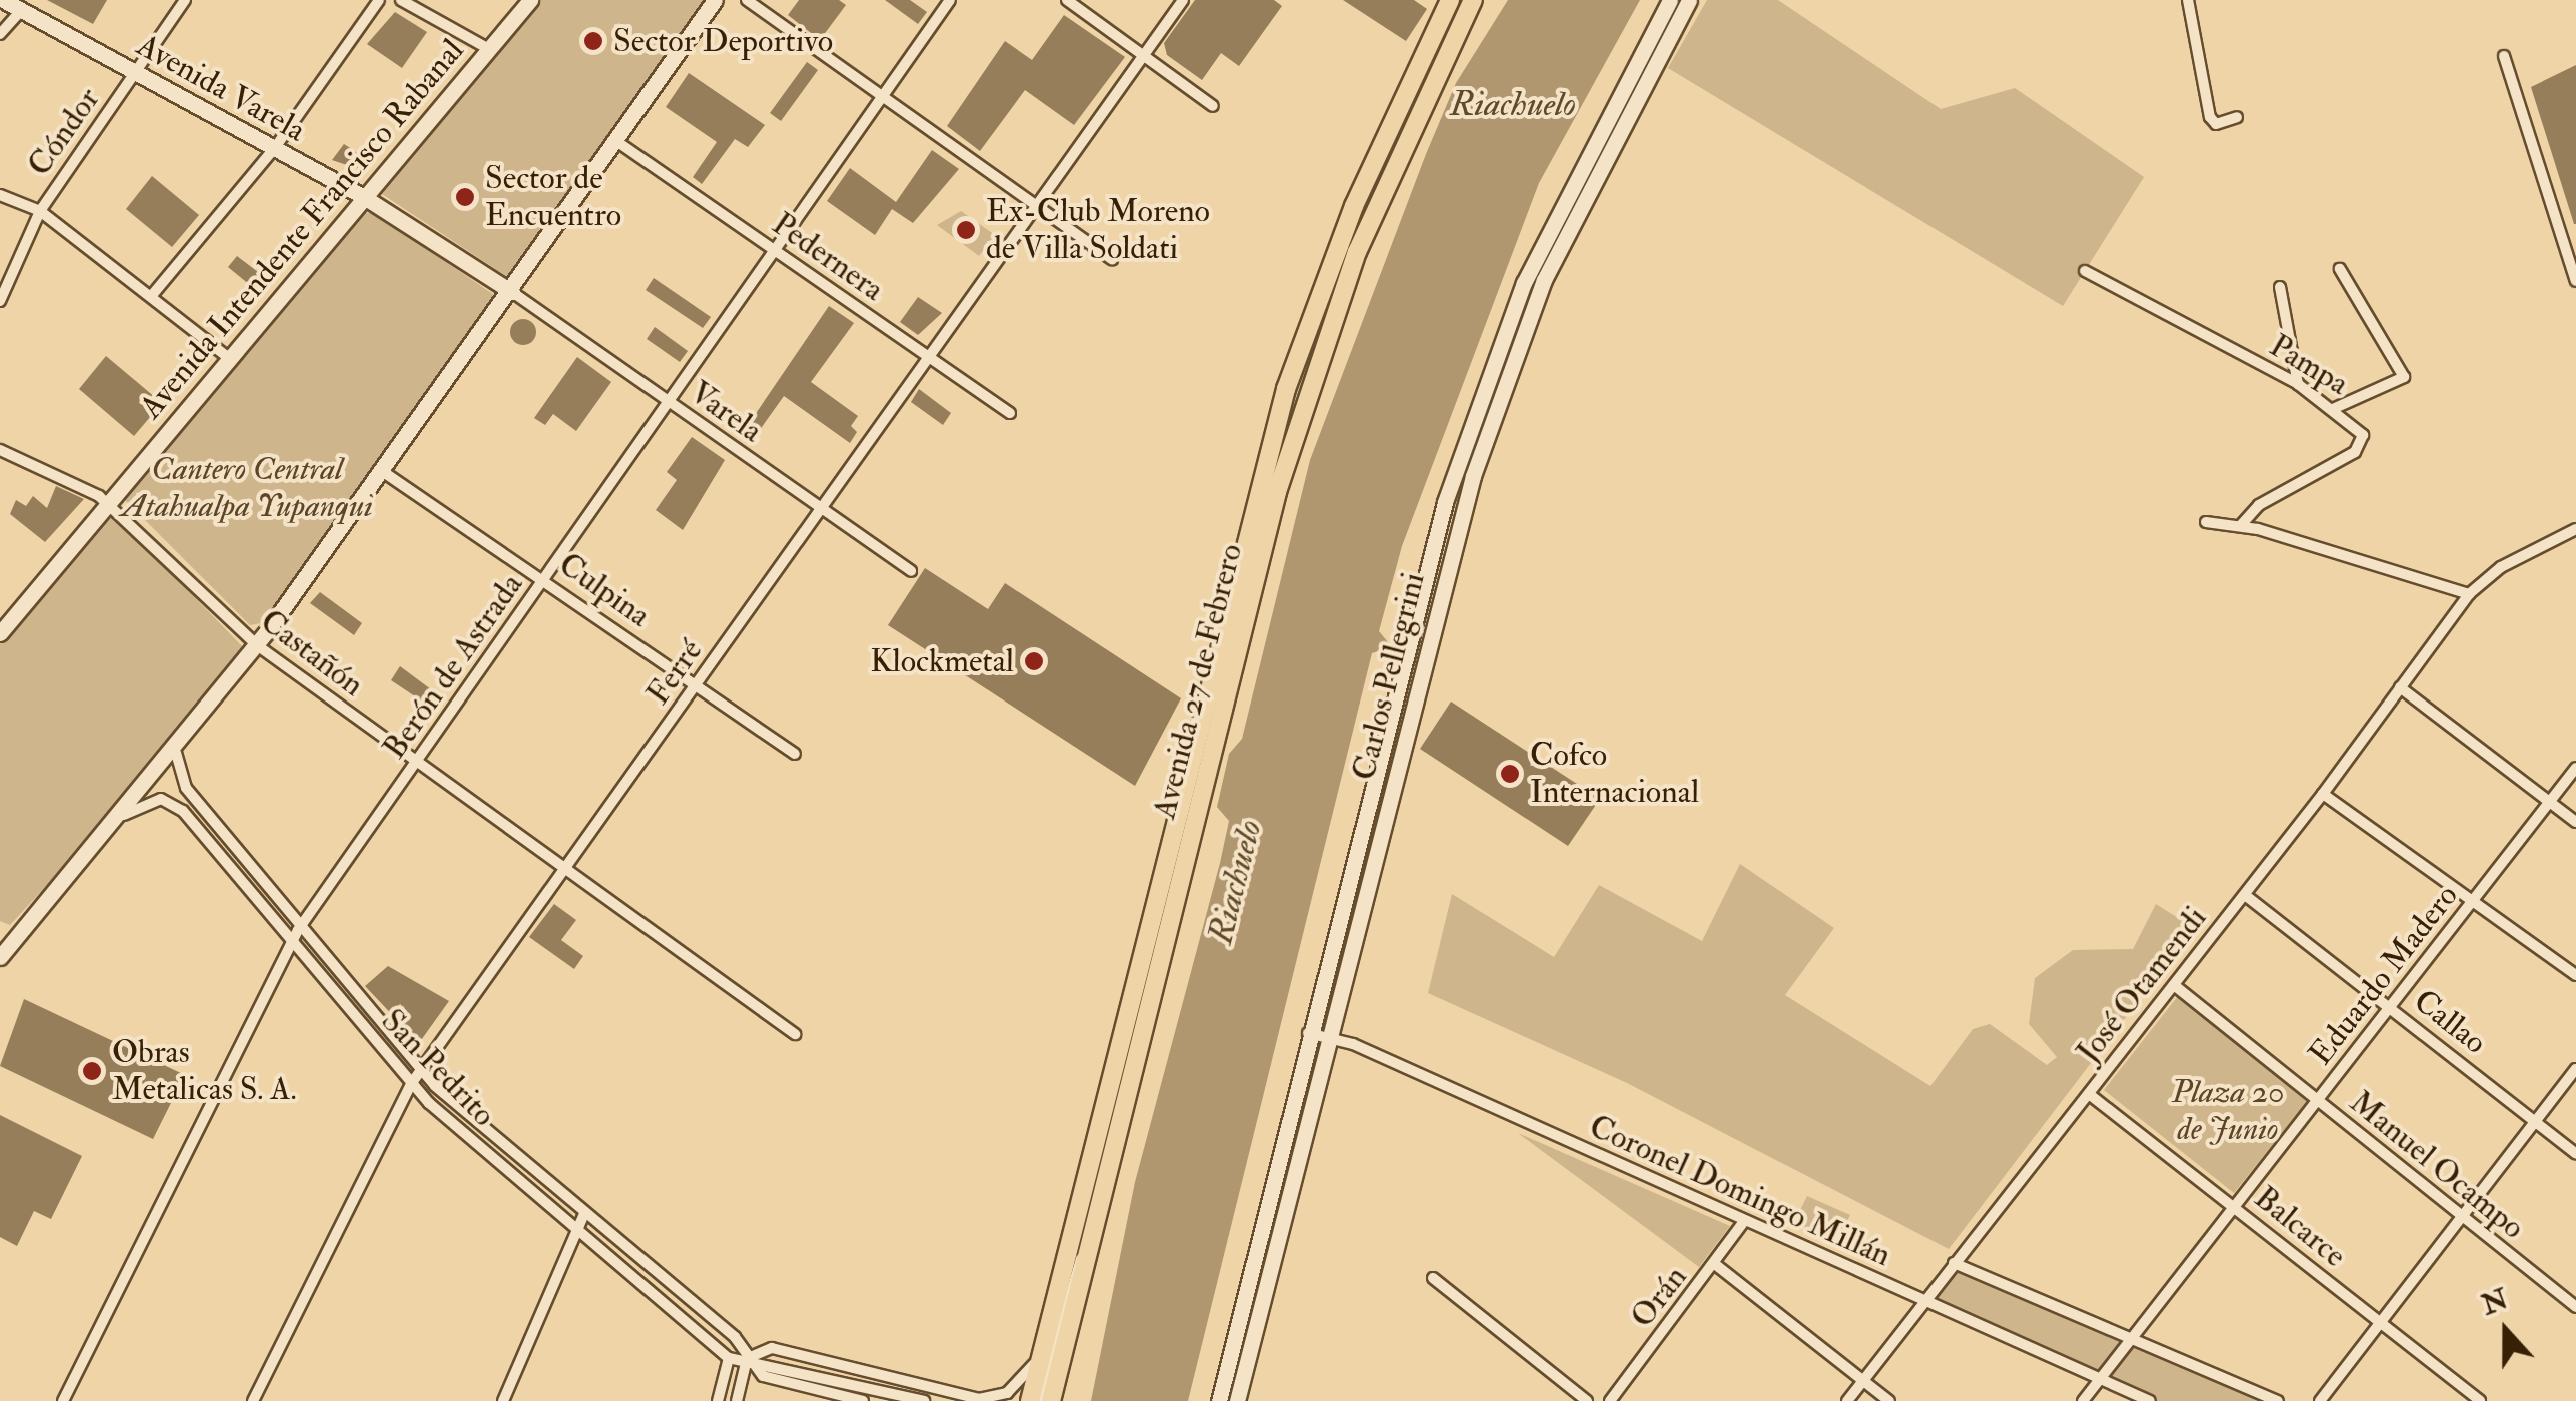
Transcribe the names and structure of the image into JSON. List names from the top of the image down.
{
  "streets": {
    "main road": [
      "Avenida Varela",
      "Avenida Intendente Francisco Rabanal",
      "Carlos Pellegrini",
      "Avenida 27 de Febrero"
    ],
    "street": [
      "Cóndor",
      "Pedernera",
      "Pampa",
      "Varela",
      "Culpina",
      "Castañón",
      "Berón de Astrada",
      "Ferré",
      "Eduardo Madero",
      "José Otamendi",
      "Callao",
      "San Pedrito",
      "Manuel Ocampo",
      "Coronel Domingo Millán",
      "Balcarce",
      "Orán"
    ]
  },
  "crossings": [
    ["Avenida Varela", "Cóndor"],
    ["Avenida Varela", "Avenida Intendente Francisco Rabanal"],
    ["Avenida Varela", "Varela"],
    ["Avenida Intendente Francisco Rabanal", "Castañón"],
    ["Pedernera", "Berón de Astrada"],
    ["Pedernera", "Ferré"],
    ["Varela", "Berón de Astrada"],
    ["Varela", "Ferré"],
    ["Culpina", "Berón de Astrada"],
    ["Culpina", "Ferré"],
    ["Castañón", "Berón de Astrada"],
    ["Castañón", "Ferré"],
    ["Berón de Astrada", "San Pedrito"],
    ["Ferré", "San Pedrito"],
    ["Carlos Pellegrini", "Coronel Domingo Millán"],
    ["Avenida 27 de Febrero", "San Pedrito"],
    ["Eduardo Madero", "Callao"],
    ["Eduardo Madero", "Manuel Ocampo"],
    ["Eduardo Madero", "Coronel Domingo Millán"],
    ["Eduardo Madero", "Balcarce"],
    ["José Otamendi", "Callao"],
    ["José Otamendi", "Manuel Ocampo"],
    ["José Otamendi", "Coronel Domingo Millán"],
    ["José Otamendi", "Balcarce"],
    ["Coronel Domingo Millán", "Orán"]
  ],
  "water": ["Riachuelo"],
  "parks": ["Cantero Central Atahualpa Yupanqui", "Plaza 20 de Junio"],
  "places": [
    "Sector Deportivo",
    "Sector de Encuentro",
    "Ex-Club Moreno de Villa Soldati",
    "Klockmetal",
    "Cofco Internacional",
    "Obras Metalicas S. A."
  ],
  "north": "top"
}
